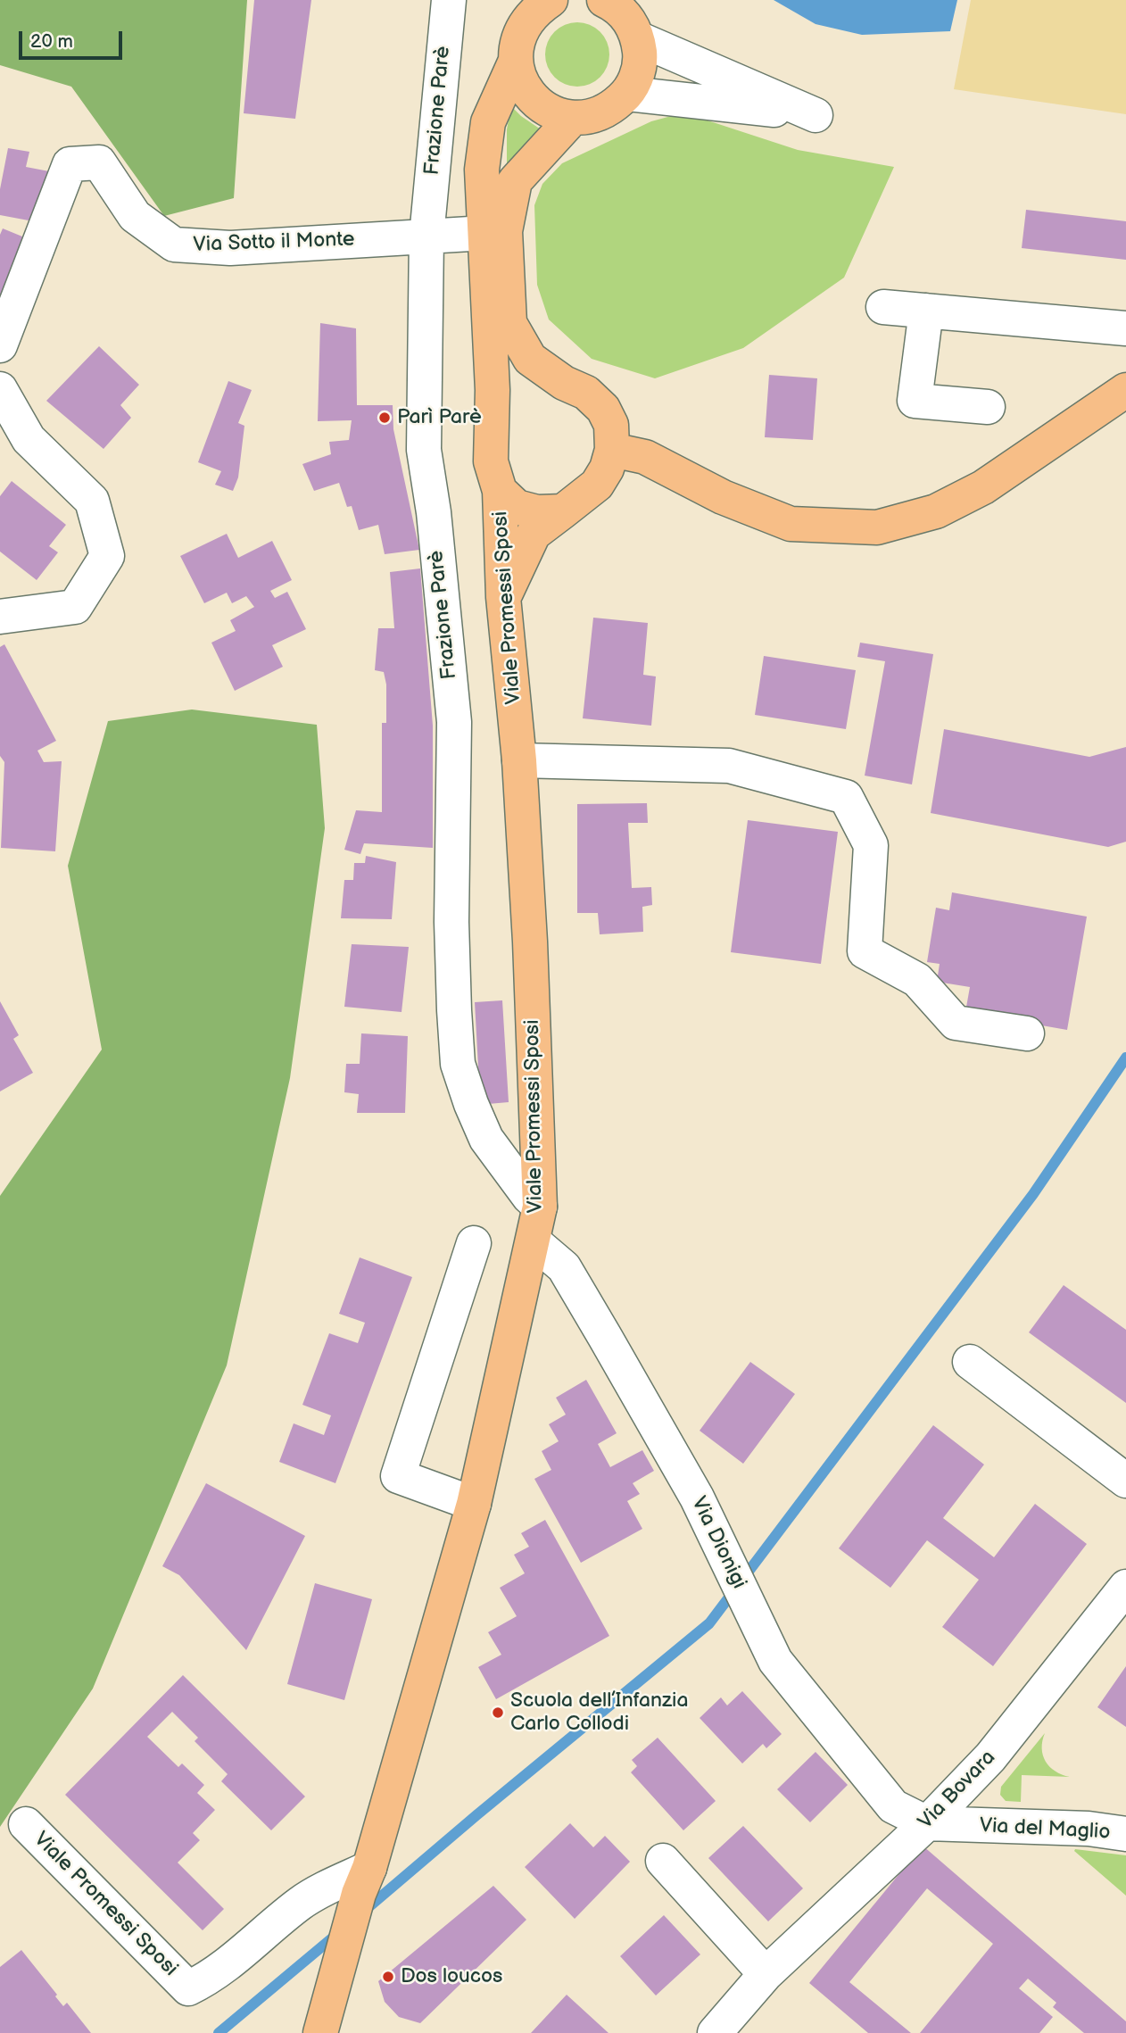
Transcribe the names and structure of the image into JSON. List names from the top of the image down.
{
  "streets": {
    "main road": ["Viale Promessi Sposi"],
    "street": [
      "Frazione Parè",
      "Via Sotto il Monte",
      "Via Dionigi",
      "Via Bovara",
      "Via del Maglio"
    ]
  },
  "crossings": [
    ["Frazione Parè", "Via Sotto il Monte"],
    ["Frazione Parè", "Viale Promessi Sposi"],
    ["Via Sotto il Monte", "Viale Promessi Sposi"],
    ["Viale Promessi Sposi", "Via Dionigi"],
    ["Via Dionigi", "Via Bovara"],
    ["Via Dionigi", "Via del Maglio"],
    ["Via Bovara", "Via del Maglio"]
  ],
  "places": ["Parì Parè", "Scuola dell’Infanzia Carlo Collodi", "Dos loucos"],
  "scale_bar": "20 m"
}
